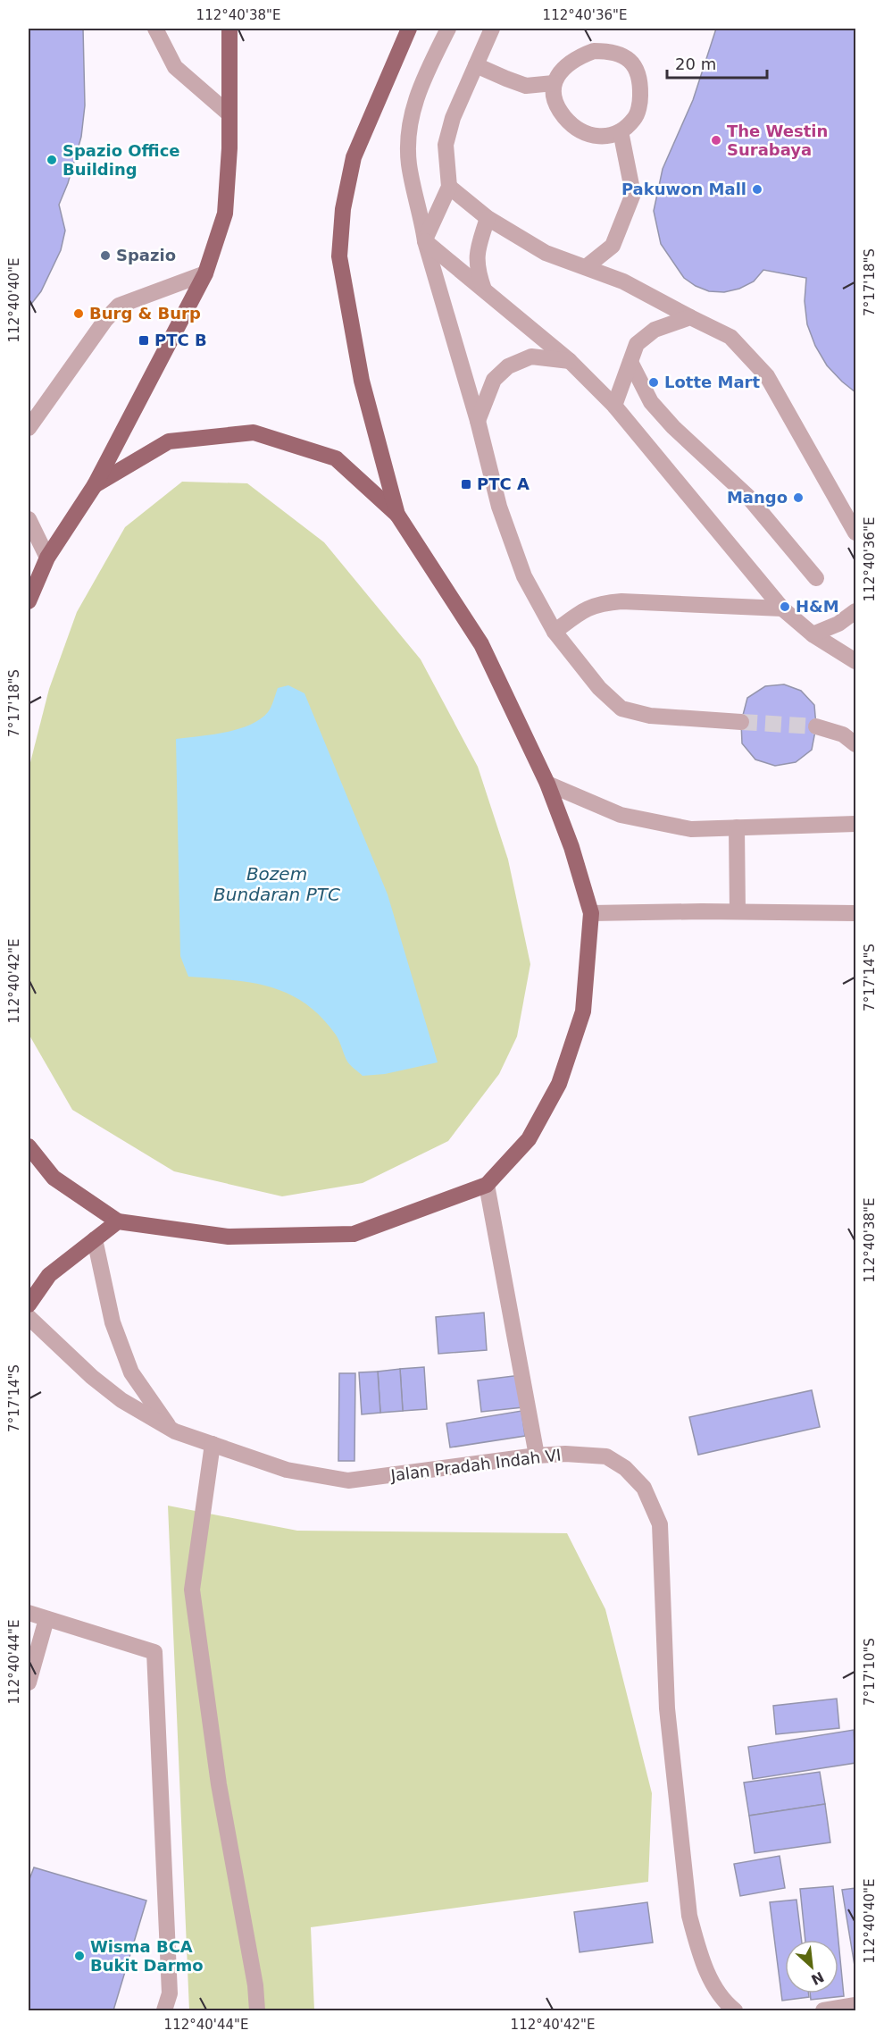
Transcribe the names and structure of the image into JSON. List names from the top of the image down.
{
  "streets": {
    "street": ["Jalan Pradah Indah VI"]
  },
  "water": ["Bozem Bundaran PTC"],
  "places": {
    "other": [
      "The Westin Surabaya",
      "Spazio Office Building",
      "Pakuwon Mall",
      "Spazio",
      "Burg & Burp",
      "Lotte Mart",
      "Mango",
      "H&M",
      "Wisma BCA Bukit Darmo"
    ],
    "transit": ["PTC B", "PTC A"]
  },
  "scale_bar": "20 m",
  "north": "bottom right",
  "coordinates": [
    "112°40'38\"E",
    "112°40'36\"E",
    "7°17'18\"S",
    "112°40'40\"E",
    "7°17'14\"S",
    "112°40'42\"E",
    "112°40'44\"E",
    "7°17'10\"S"
  ]
}
